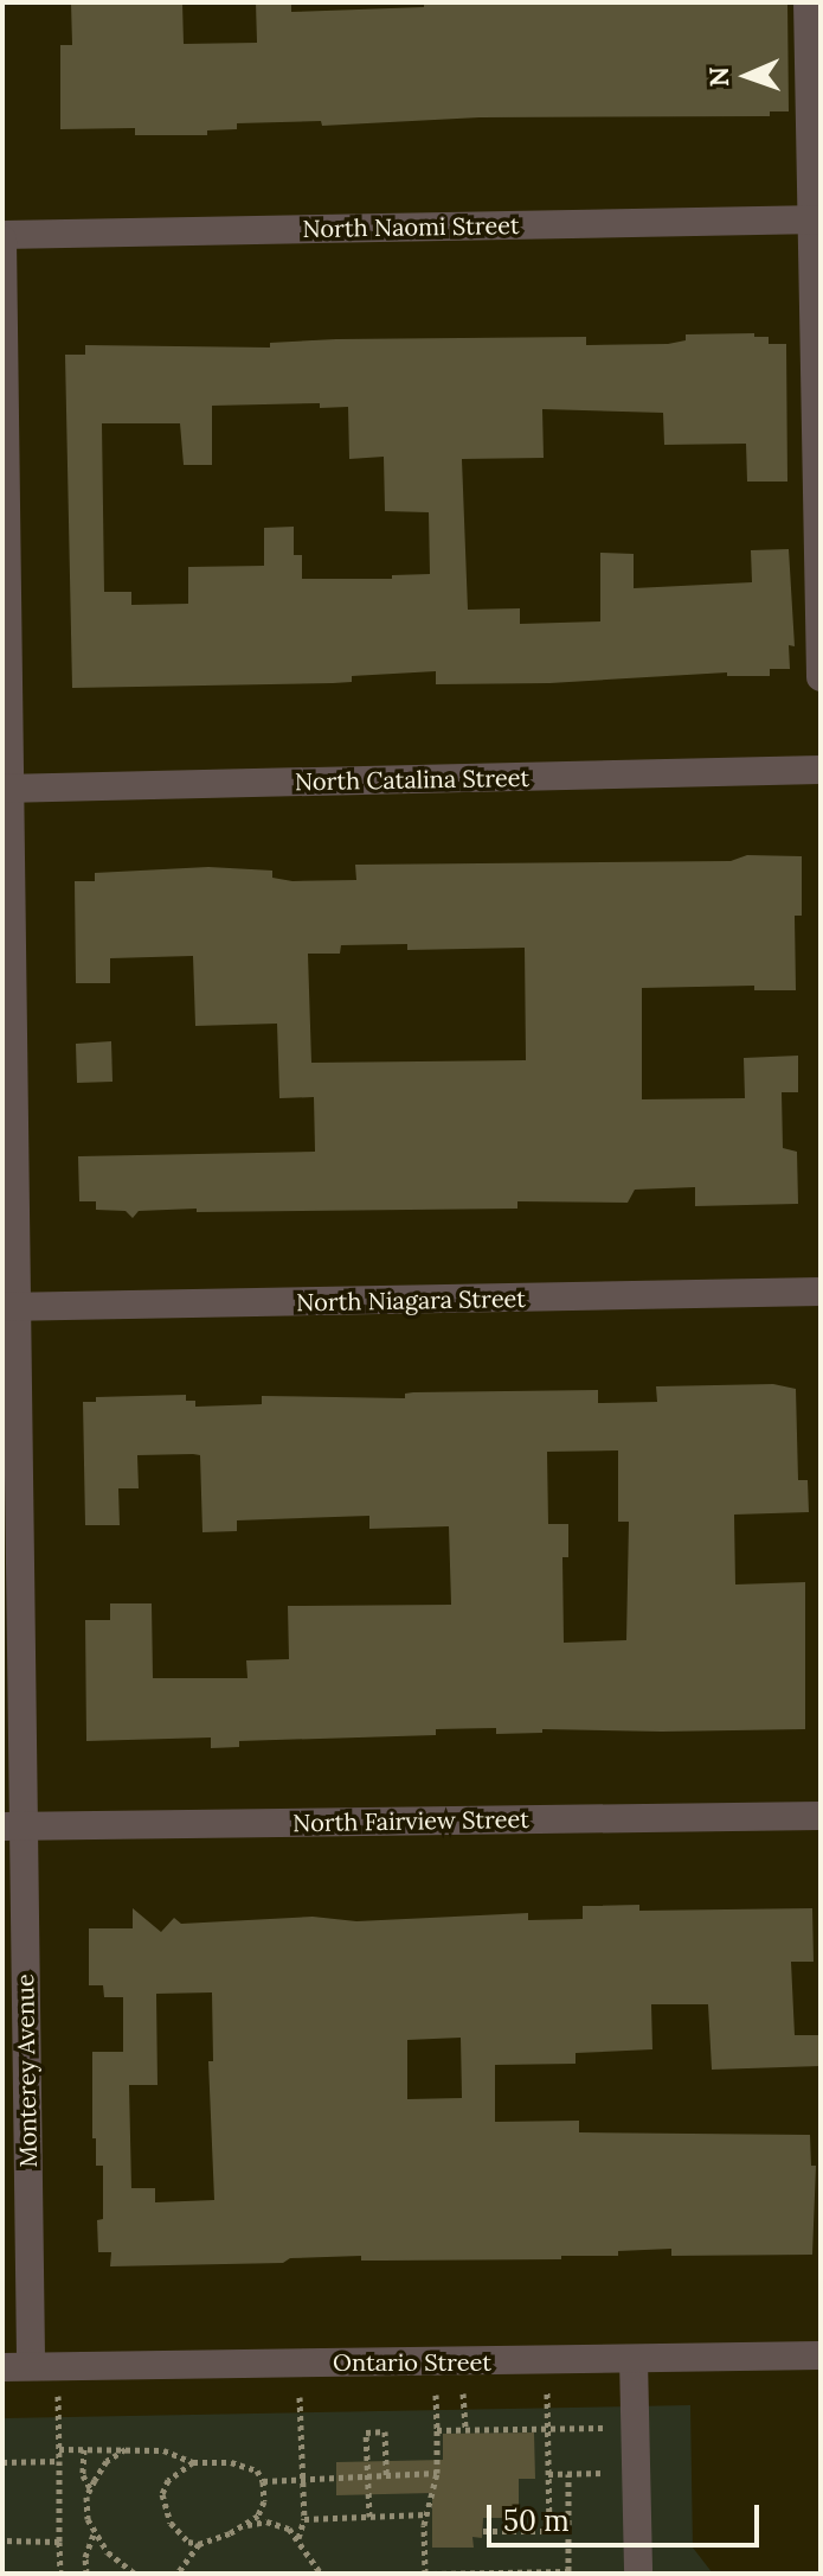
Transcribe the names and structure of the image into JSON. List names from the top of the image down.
{
  "streets": {
    "street": [
      "North Naomi Street",
      "North Catalina Street",
      "North Niagara Street",
      "North Fairview Street",
      "Monterey Avenue",
      "Ontario Street"
    ]
  },
  "crossings": [
    ["North Naomi Street", "Monterey Avenue"],
    ["North Catalina Street", "Monterey Avenue"],
    ["North Niagara Street", "Monterey Avenue"],
    ["North Fairview Street", "Monterey Avenue"],
    ["Monterey Avenue", "Ontario Street"]
  ],
  "scale_bar": "50 m",
  "north": "left"
}
